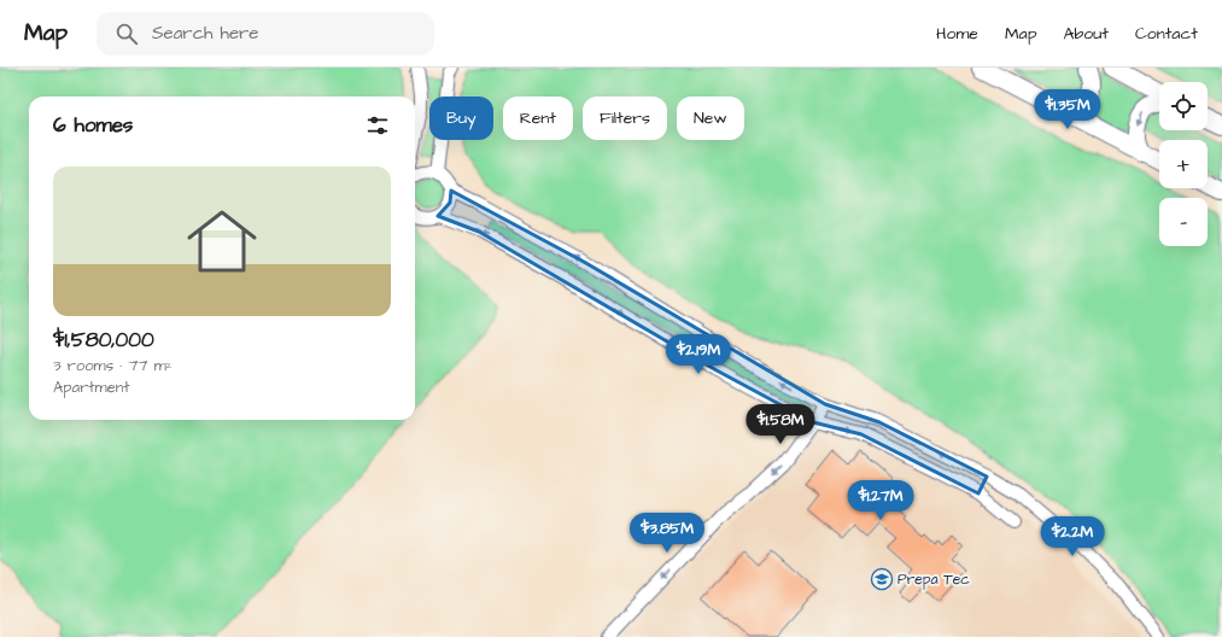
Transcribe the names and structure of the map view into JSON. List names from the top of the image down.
{
  "places": {
    "school or university": ["Prepa Tec"]
  },
  "page": {
    "header": "Map",
    "search": "Search here",
    "nav": [
      "Home",
      "Map",
      "About",
      "Contact"
    ],
    "map_buttons": ["+", "−"],
    "price": [
      "$1.35M",
      "$2.19M",
      "$1.58M",
      "$1.27M",
      "$3.85M",
      "$2.2M"
    ],
    "chip": [
      "Buy",
      "Rent",
      "Filters",
      "New"
    ],
    "heading": "6 homes",
    "list": [
      {
        "name": "$1,580,000",
        "note": "3 rooms · 77 m² · Apartment"
      }
    ]
  }
}
